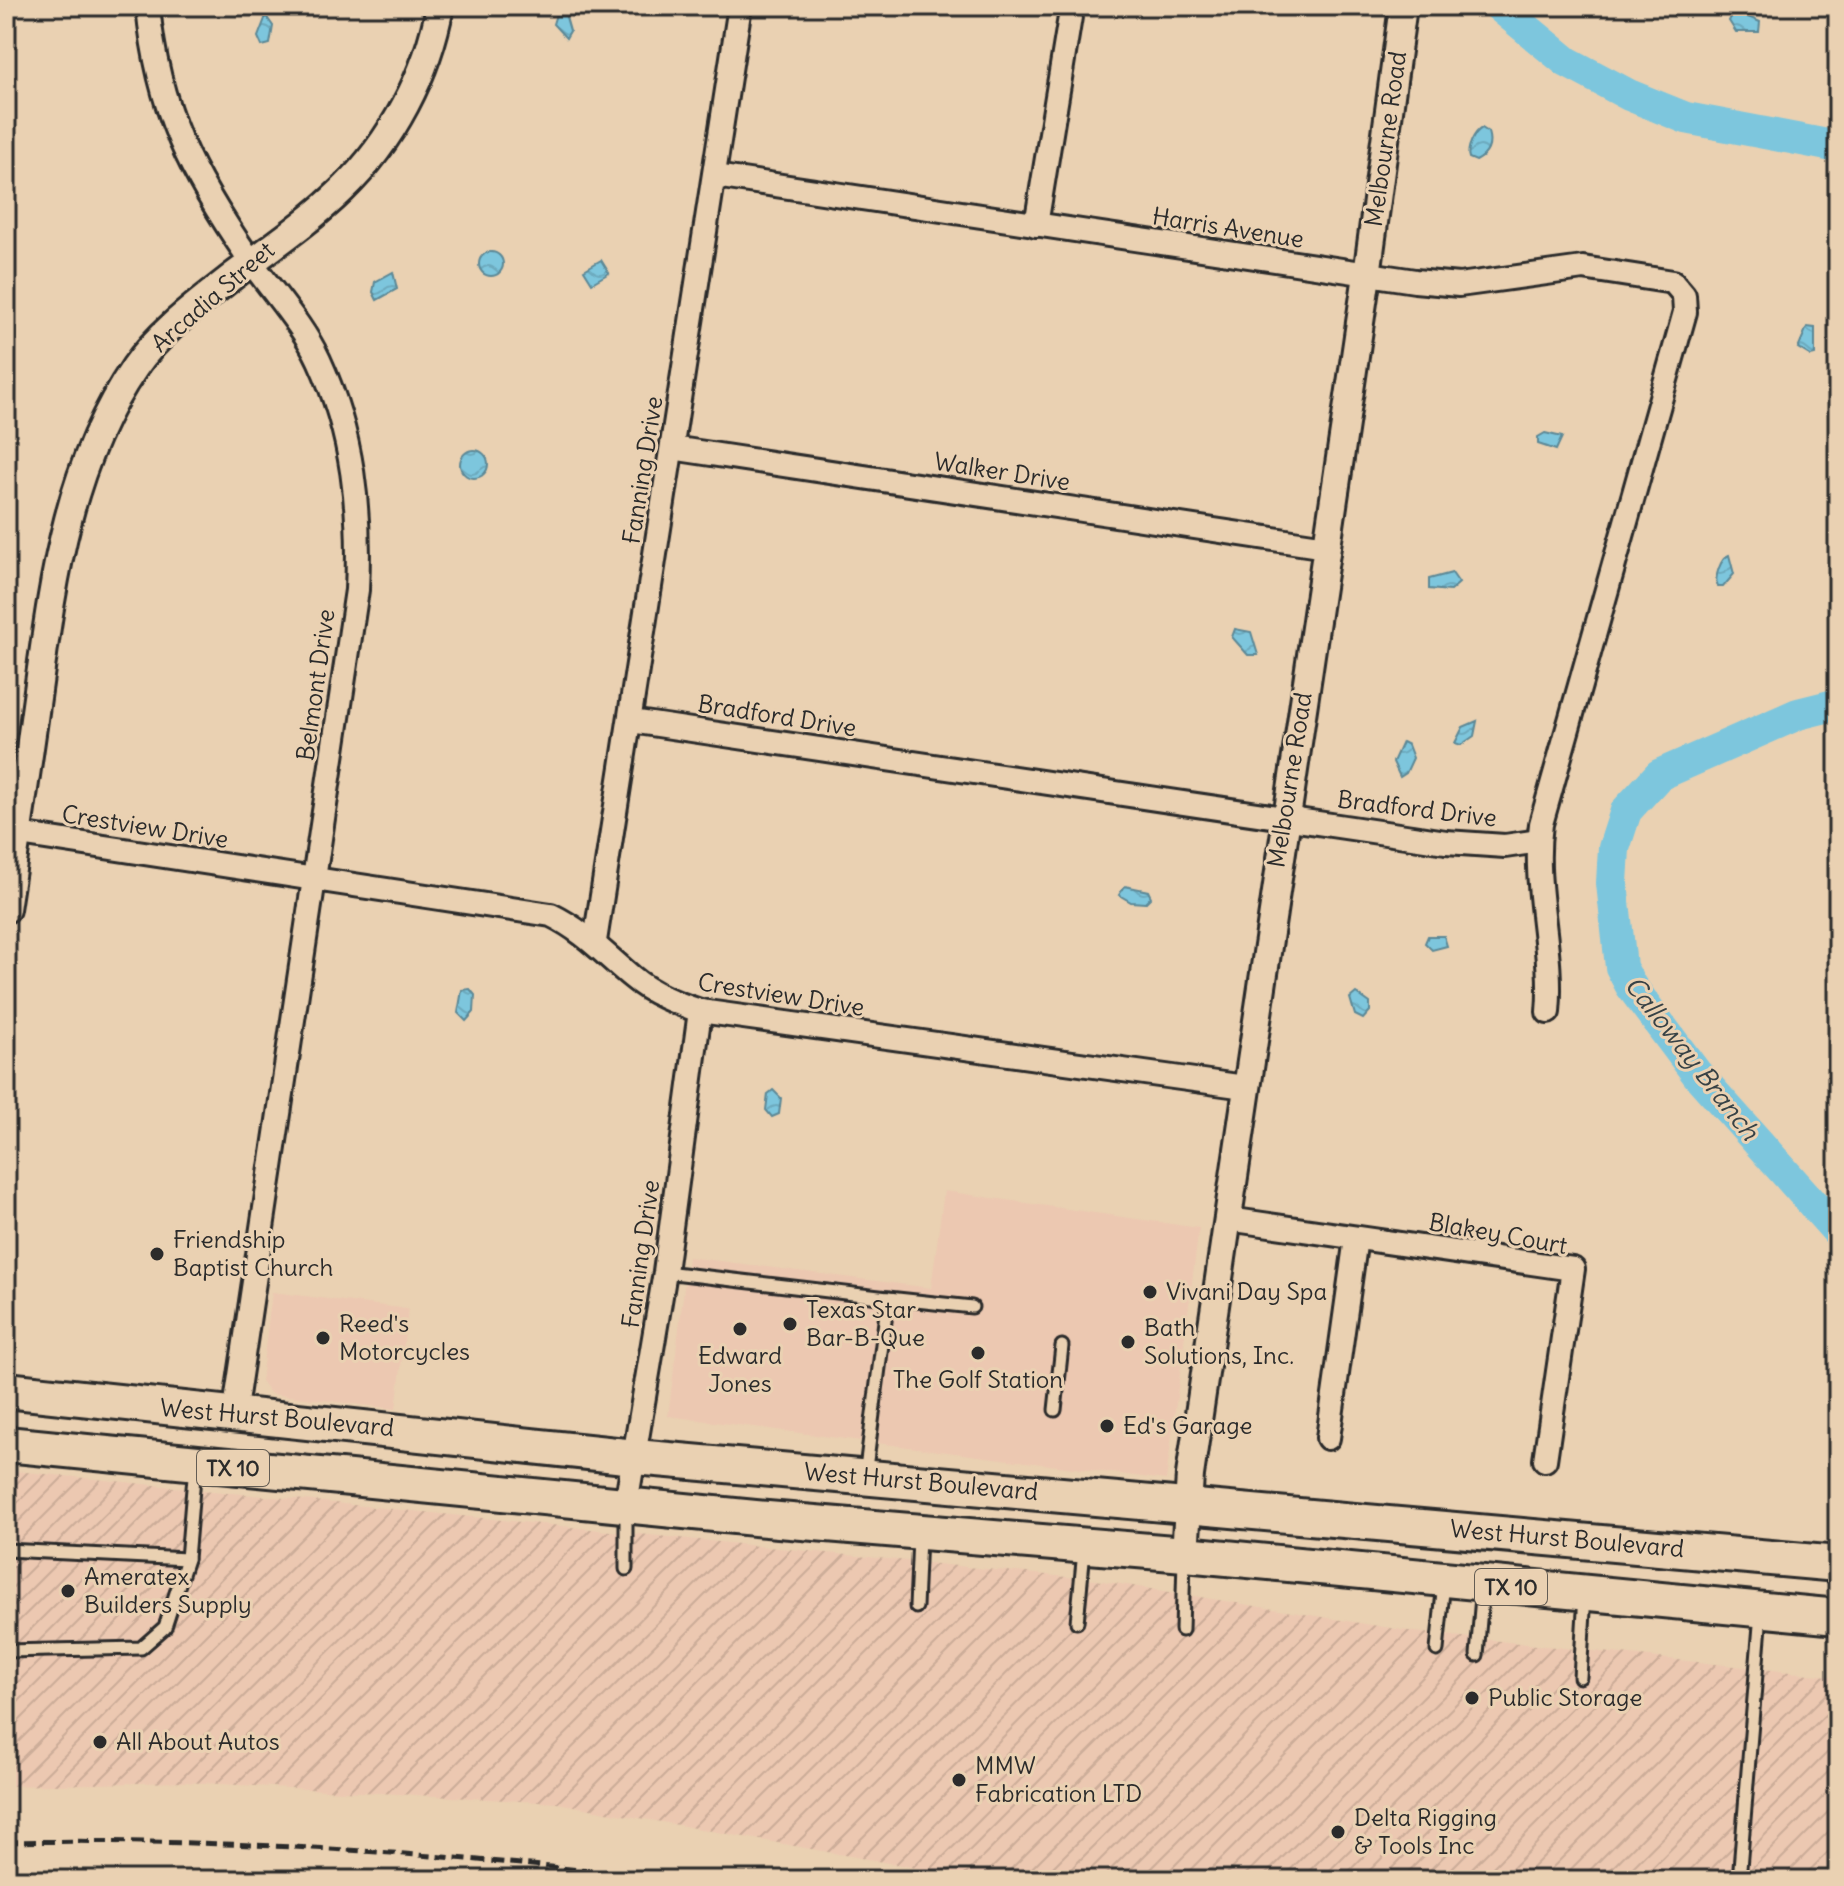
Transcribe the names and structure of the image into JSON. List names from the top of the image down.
{
  "streets": {
    "main road": ["West Hurst Boulevard", "TX 10"],
    "street": [
      "Melbourne Road",
      "Harris Avenue",
      "Arcadia Street",
      "Fanning Drive",
      "Walker Drive",
      "Belmont Drive",
      "Bradford Drive",
      "Crestview Drive",
      "Blakey Court"
    ]
  },
  "crossings": [
    ["Melbourne Road", "Harris Avenue"],
    ["Melbourne Road", "Walker Drive"],
    ["Melbourne Road", "Bradford Drive"],
    ["Melbourne Road", "Crestview Drive"],
    ["Melbourne Road", "Blakey Court"],
    ["Melbourne Road", "West Hurst Boulevard"],
    ["Harris Avenue", "Fanning Drive"],
    ["Harris Avenue", "Bradford Drive"],
    ["Arcadia Street", "Belmont Drive"],
    ["Arcadia Street", "Crestview Drive"],
    ["Fanning Drive", "Walker Drive"],
    ["Fanning Drive", "Bradford Drive"],
    ["Fanning Drive", "Crestview Drive"],
    ["Fanning Drive", "West Hurst Boulevard"],
    ["Belmont Drive", "Crestview Drive"],
    ["Belmont Drive", "West Hurst Boulevard"]
  ],
  "water": ["Calloway Branch"],
  "places": [
    "Friendship Baptist Church",
    "Vivani Day Spa",
    "Texas Star Bar-B-Que",
    "Edward Jones",
    "Reed's Motorcycles",
    "Bath Solutions, Inc.",
    "The Golf Station",
    "Ed's Garage",
    "Ameratex Builders Supply",
    "Public Storage",
    "All About Autos",
    "MMW Fabrication LTD",
    "Delta Rigging & Tools Inc"
  ]
}
